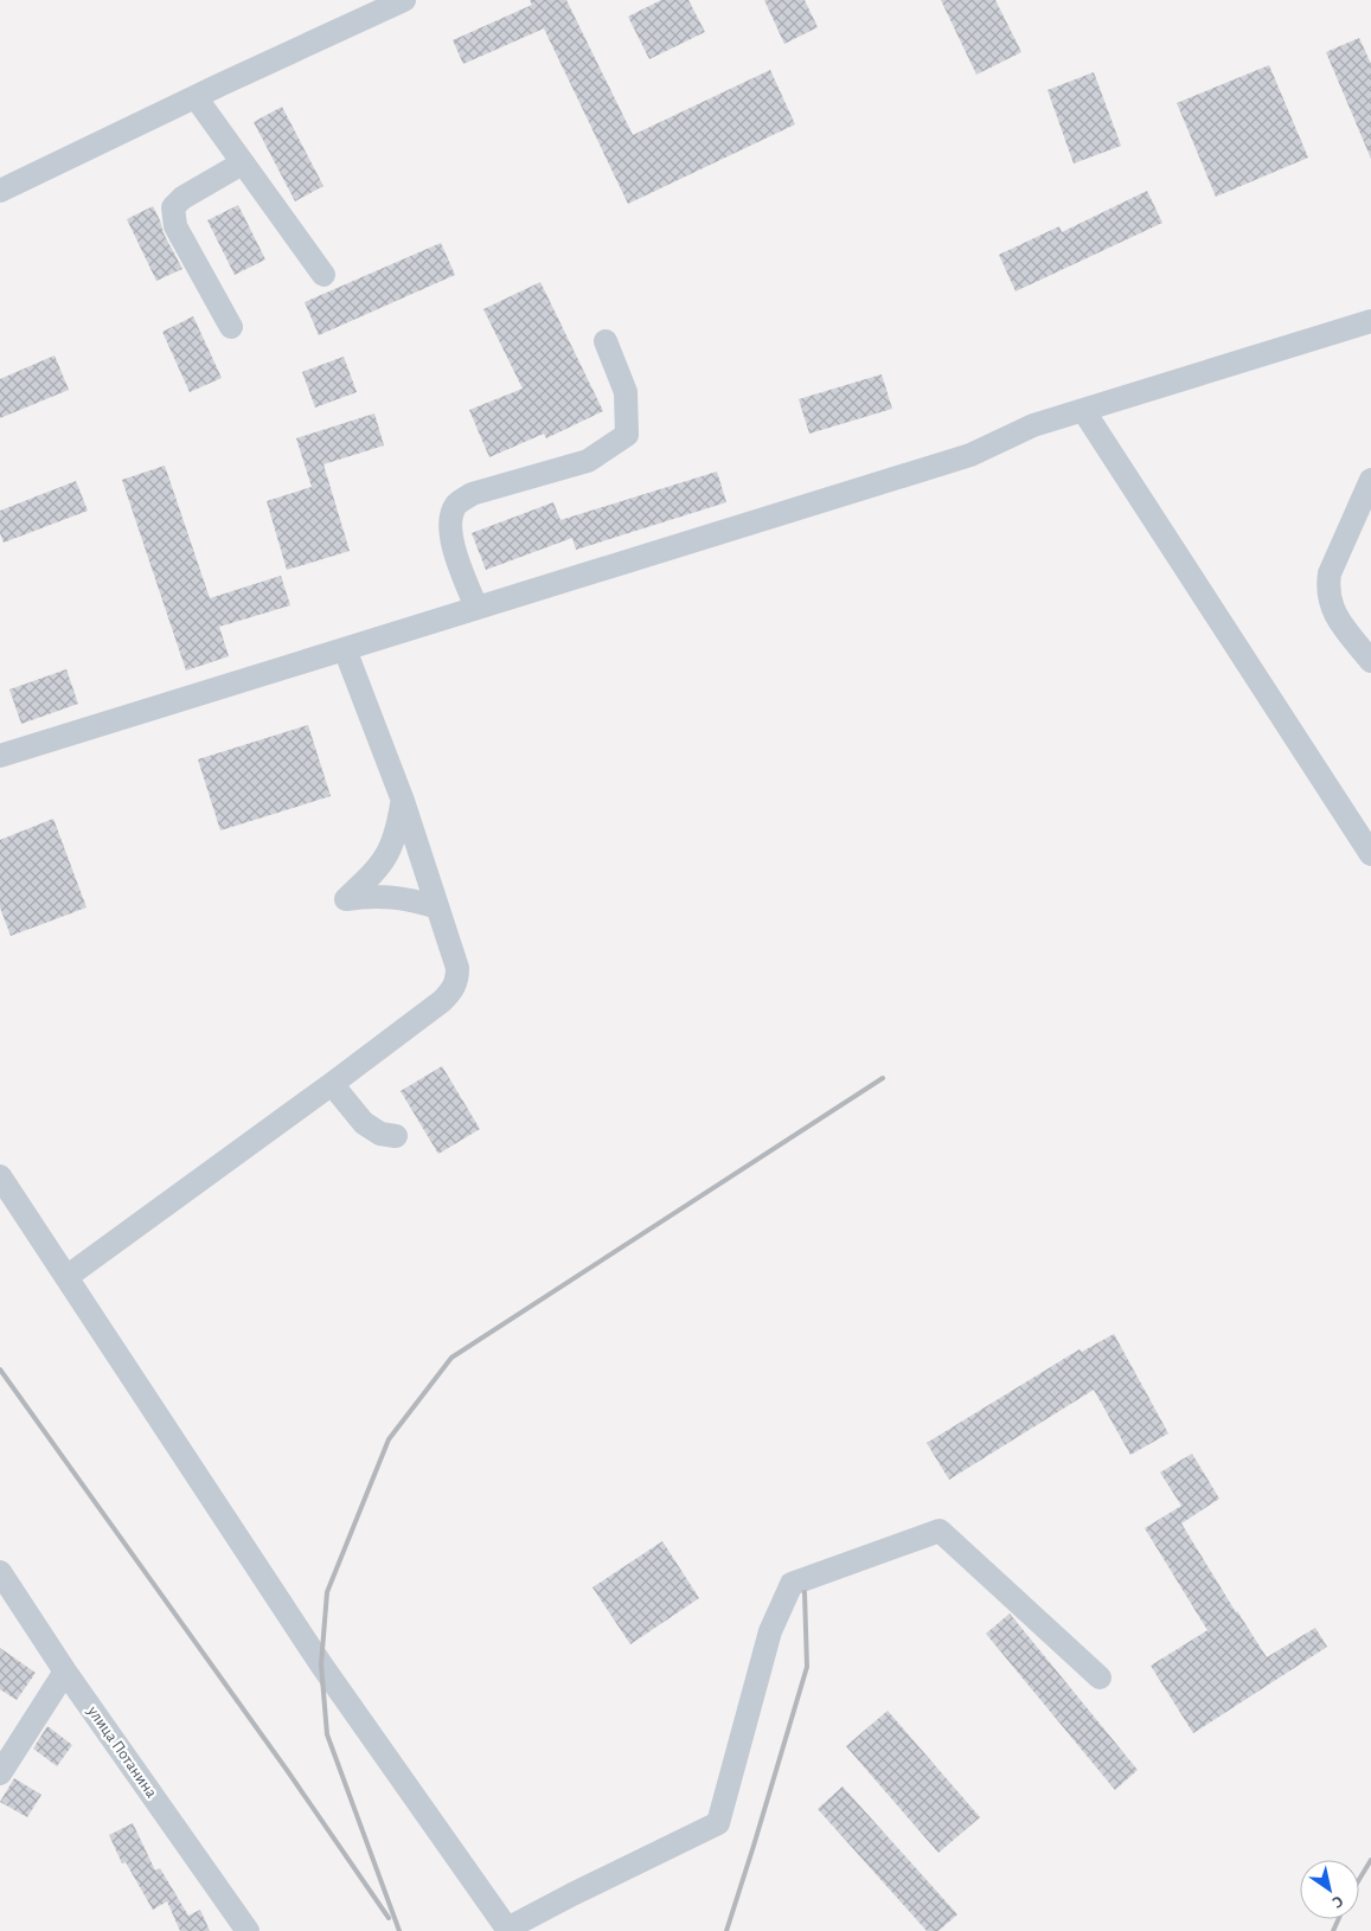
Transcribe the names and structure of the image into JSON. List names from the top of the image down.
{
  "streets": {
    "street": ["улица Потанина"]
  },
  "north": "bottom right"
}
